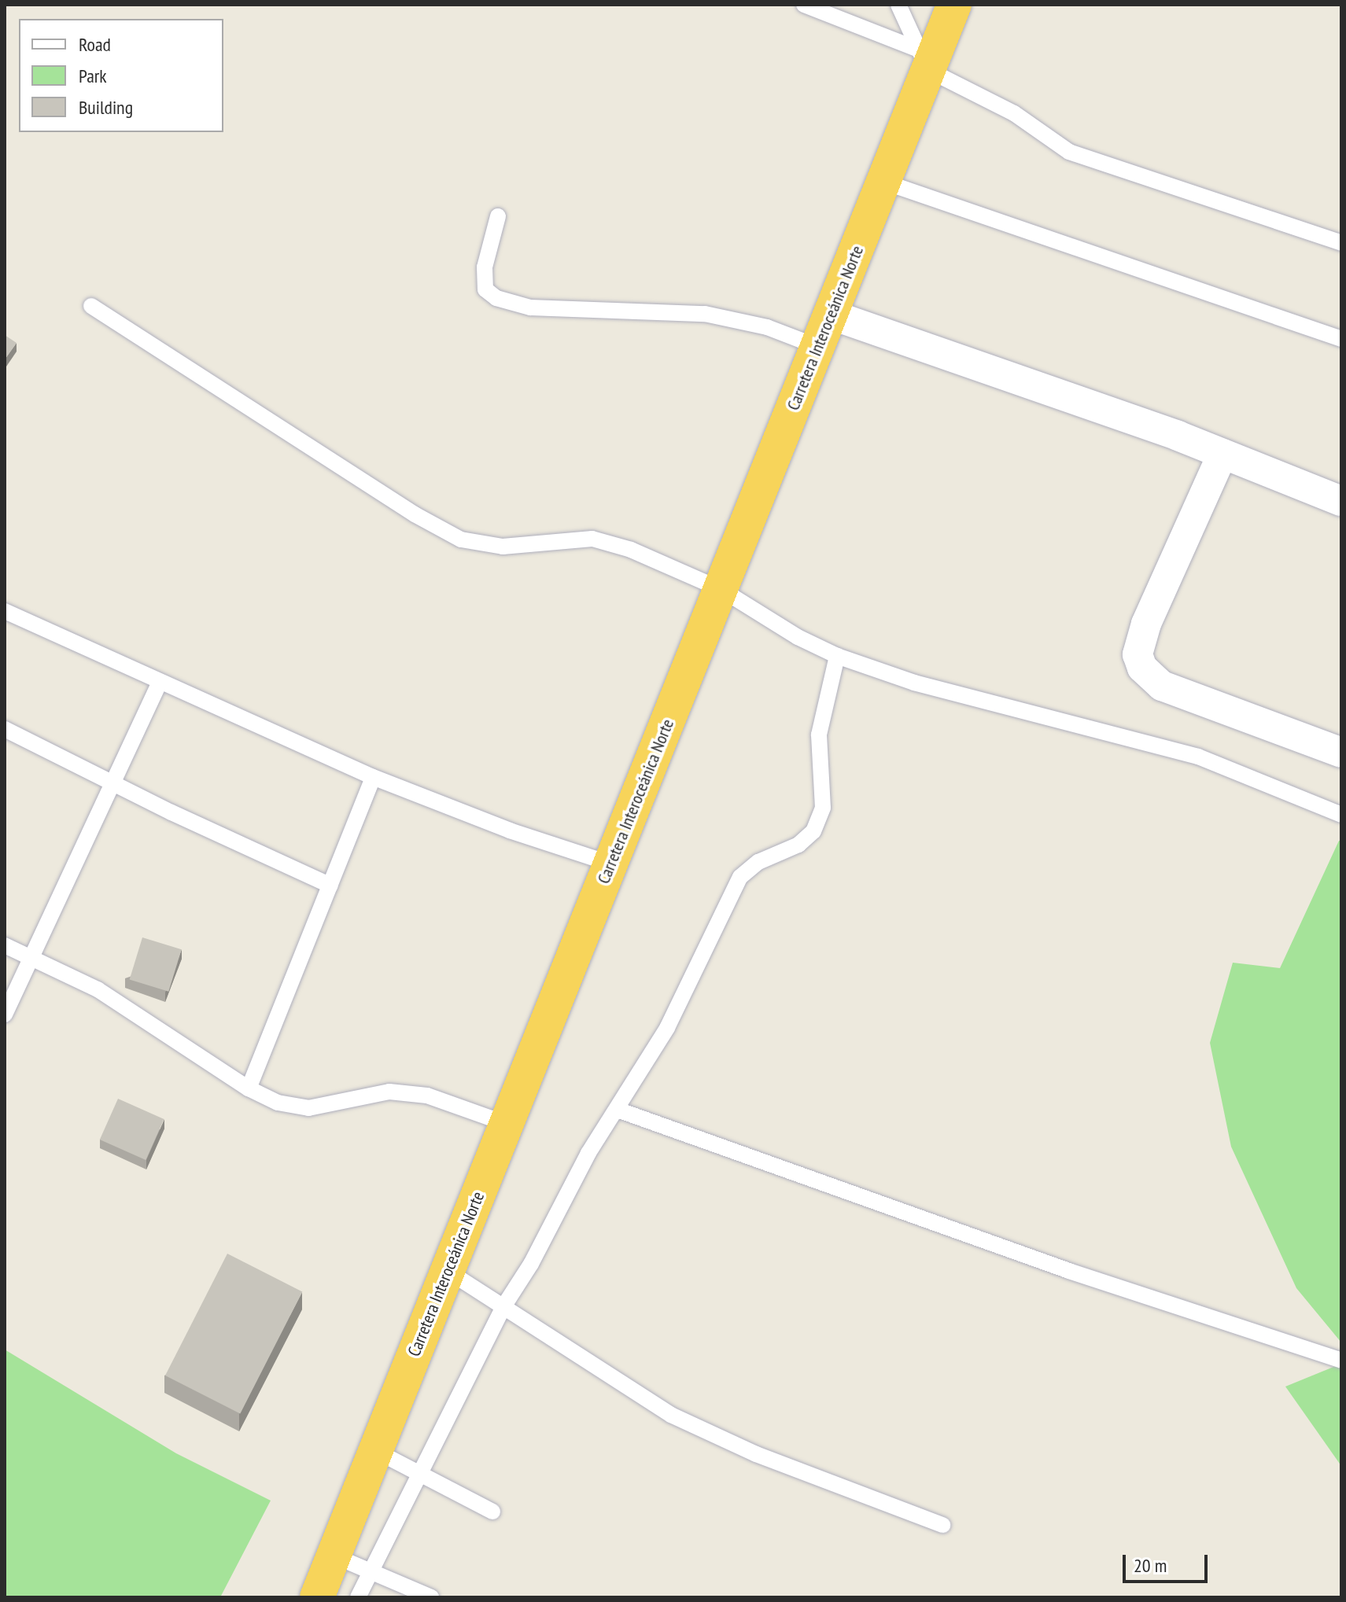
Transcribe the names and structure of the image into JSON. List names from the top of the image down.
{
  "streets": {
    "highway": ["Carretera Interoceánica Norte"]
  },
  "legend": ["Road", "Park", "Building"],
  "scale_bar": "20 m"
}
